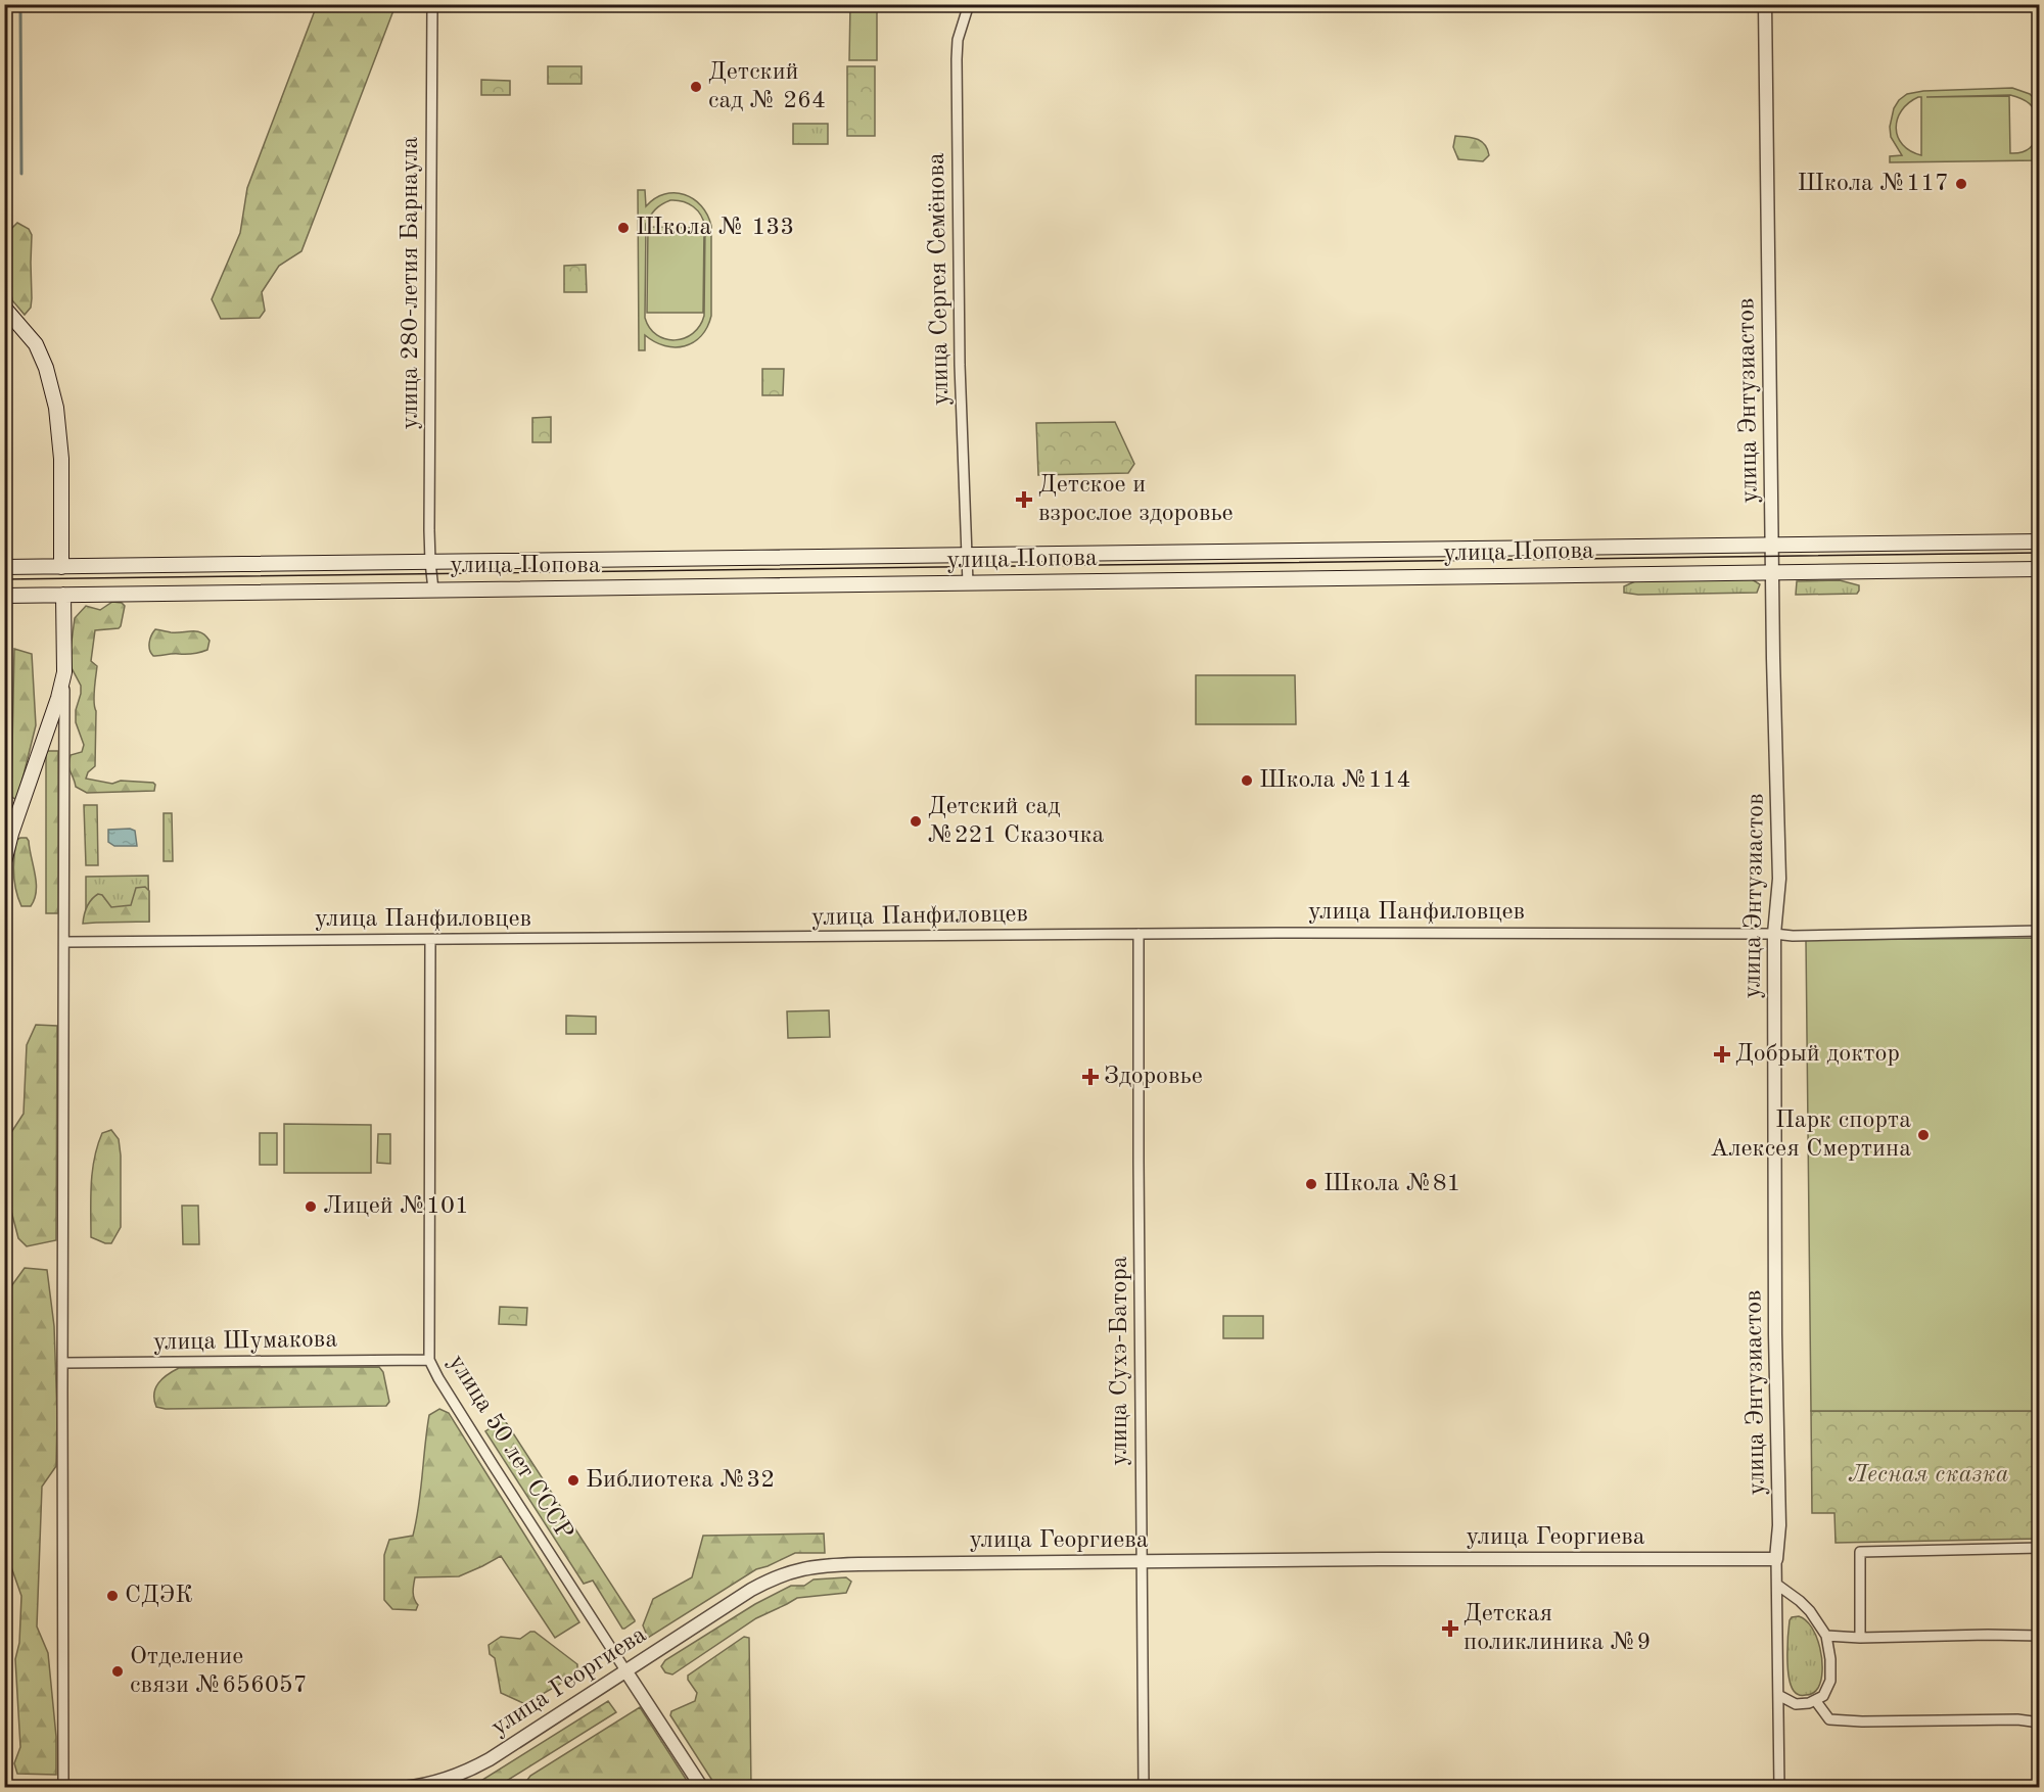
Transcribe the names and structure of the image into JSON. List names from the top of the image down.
{
  "streets": {
    "main road": ["улица Попова"],
    "street": [
      "улица Сергея Семёнова",
      "улица 280-летия Барнаула",
      "улица Энтузиастов",
      "улица Панфиловцев",
      "улица Шумакова",
      "улица Сухэ-Батора",
      "улица 50 лет СССР",
      "улица Георгиева"
    ]
  },
  "crossings": [
    ["улица Сергея Семёнова", "улица Попова"],
    ["улица 280-летия Барнаула", "улица Попова"],
    ["улица Энтузиастов", "улица Попова"],
    ["улица Энтузиастов", "улица Панфиловцев"],
    ["улица Энтузиастов", "улица Георгиева"],
    ["улица Панфиловцев", "улица Сухэ-Батора"],
    ["улица Панфиловцев", "улица 50 лет СССР"],
    ["улица Шумакова", "улица 50 лет СССР"],
    ["улица Сухэ-Батора", "улица Георгиева"],
    ["улица 50 лет СССР", "улица Георгиева"]
  ],
  "parks": ["Лесная сказка"],
  "places": {
    "other": [
      "Детский сад № 264",
      "Школа №117",
      "Школа № 133",
      "Школа №114",
      "Детский сад №221 Сказочка",
      "Парк спорта Алексея Смертина",
      "Школа №81",
      "Лицей №101",
      "Библиотека №32",
      "СДЭК",
      "Отделение связи №656057"
    ],
    "health": [
      "Детское и взрослое здоровье",
      "Добрый доктор",
      "Здоровье",
      "Детская поликлиника №9"
    ]
  }
}
